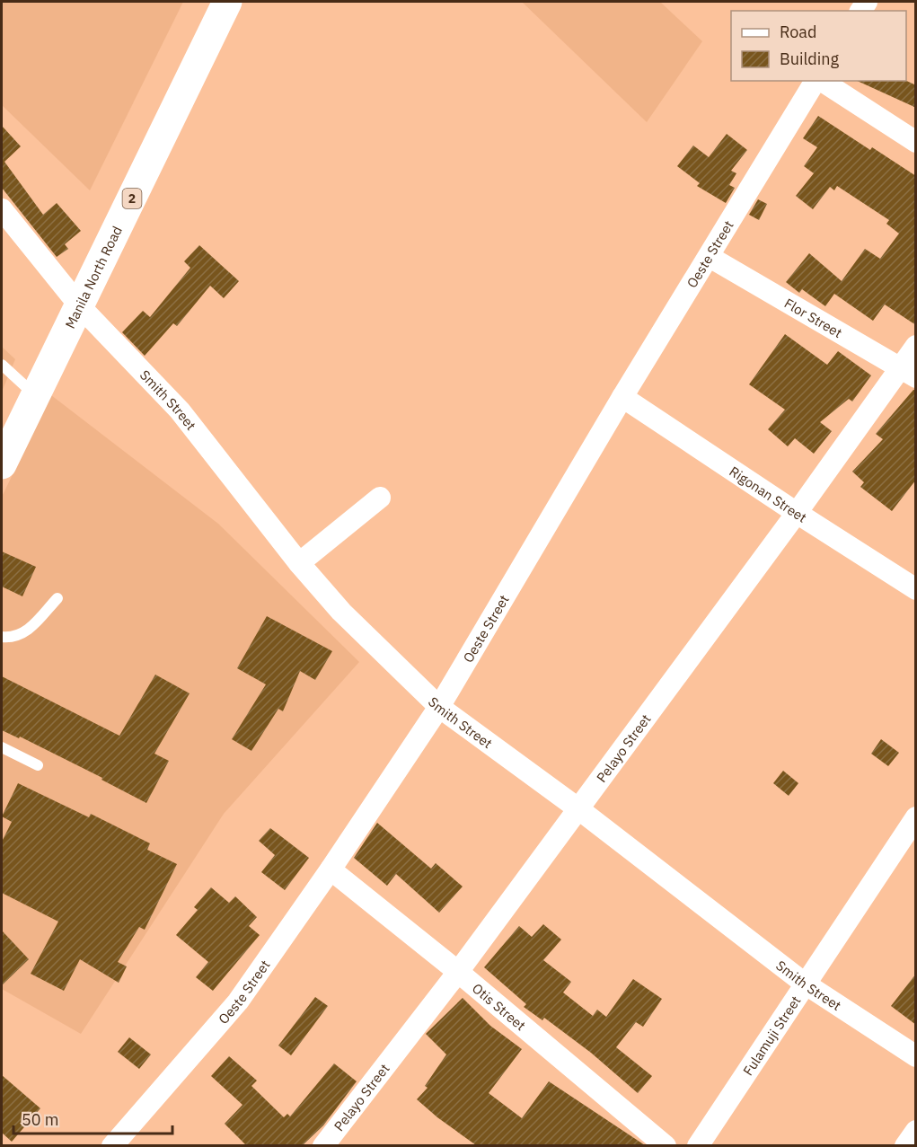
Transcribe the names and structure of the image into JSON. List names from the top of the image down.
{
  "streets": {
    "highway": ["2", "Manila North Road"],
    "street": [
      "Oeste Street",
      "Flor Street",
      "Smith Street",
      "Rigonan Street",
      "Pelayo Street",
      "Otis Street",
      "Fulamuji Street"
    ]
  },
  "crossings": [
    ["Oeste Street", "Flor Street"],
    ["Oeste Street", "Smith Street"],
    ["Oeste Street", "Rigonan Street"],
    ["Oeste Street", "Otis Street"],
    ["Manila North Road", "Smith Street"],
    ["Flor Street", "Pelayo Street"],
    ["Smith Street", "Pelayo Street"],
    ["Smith Street", "Fulamuji Street"],
    ["Rigonan Street", "Pelayo Street"],
    ["Pelayo Street", "Otis Street"]
  ],
  "legend": ["Road", "Building"],
  "scale_bar": "50 m"
}
